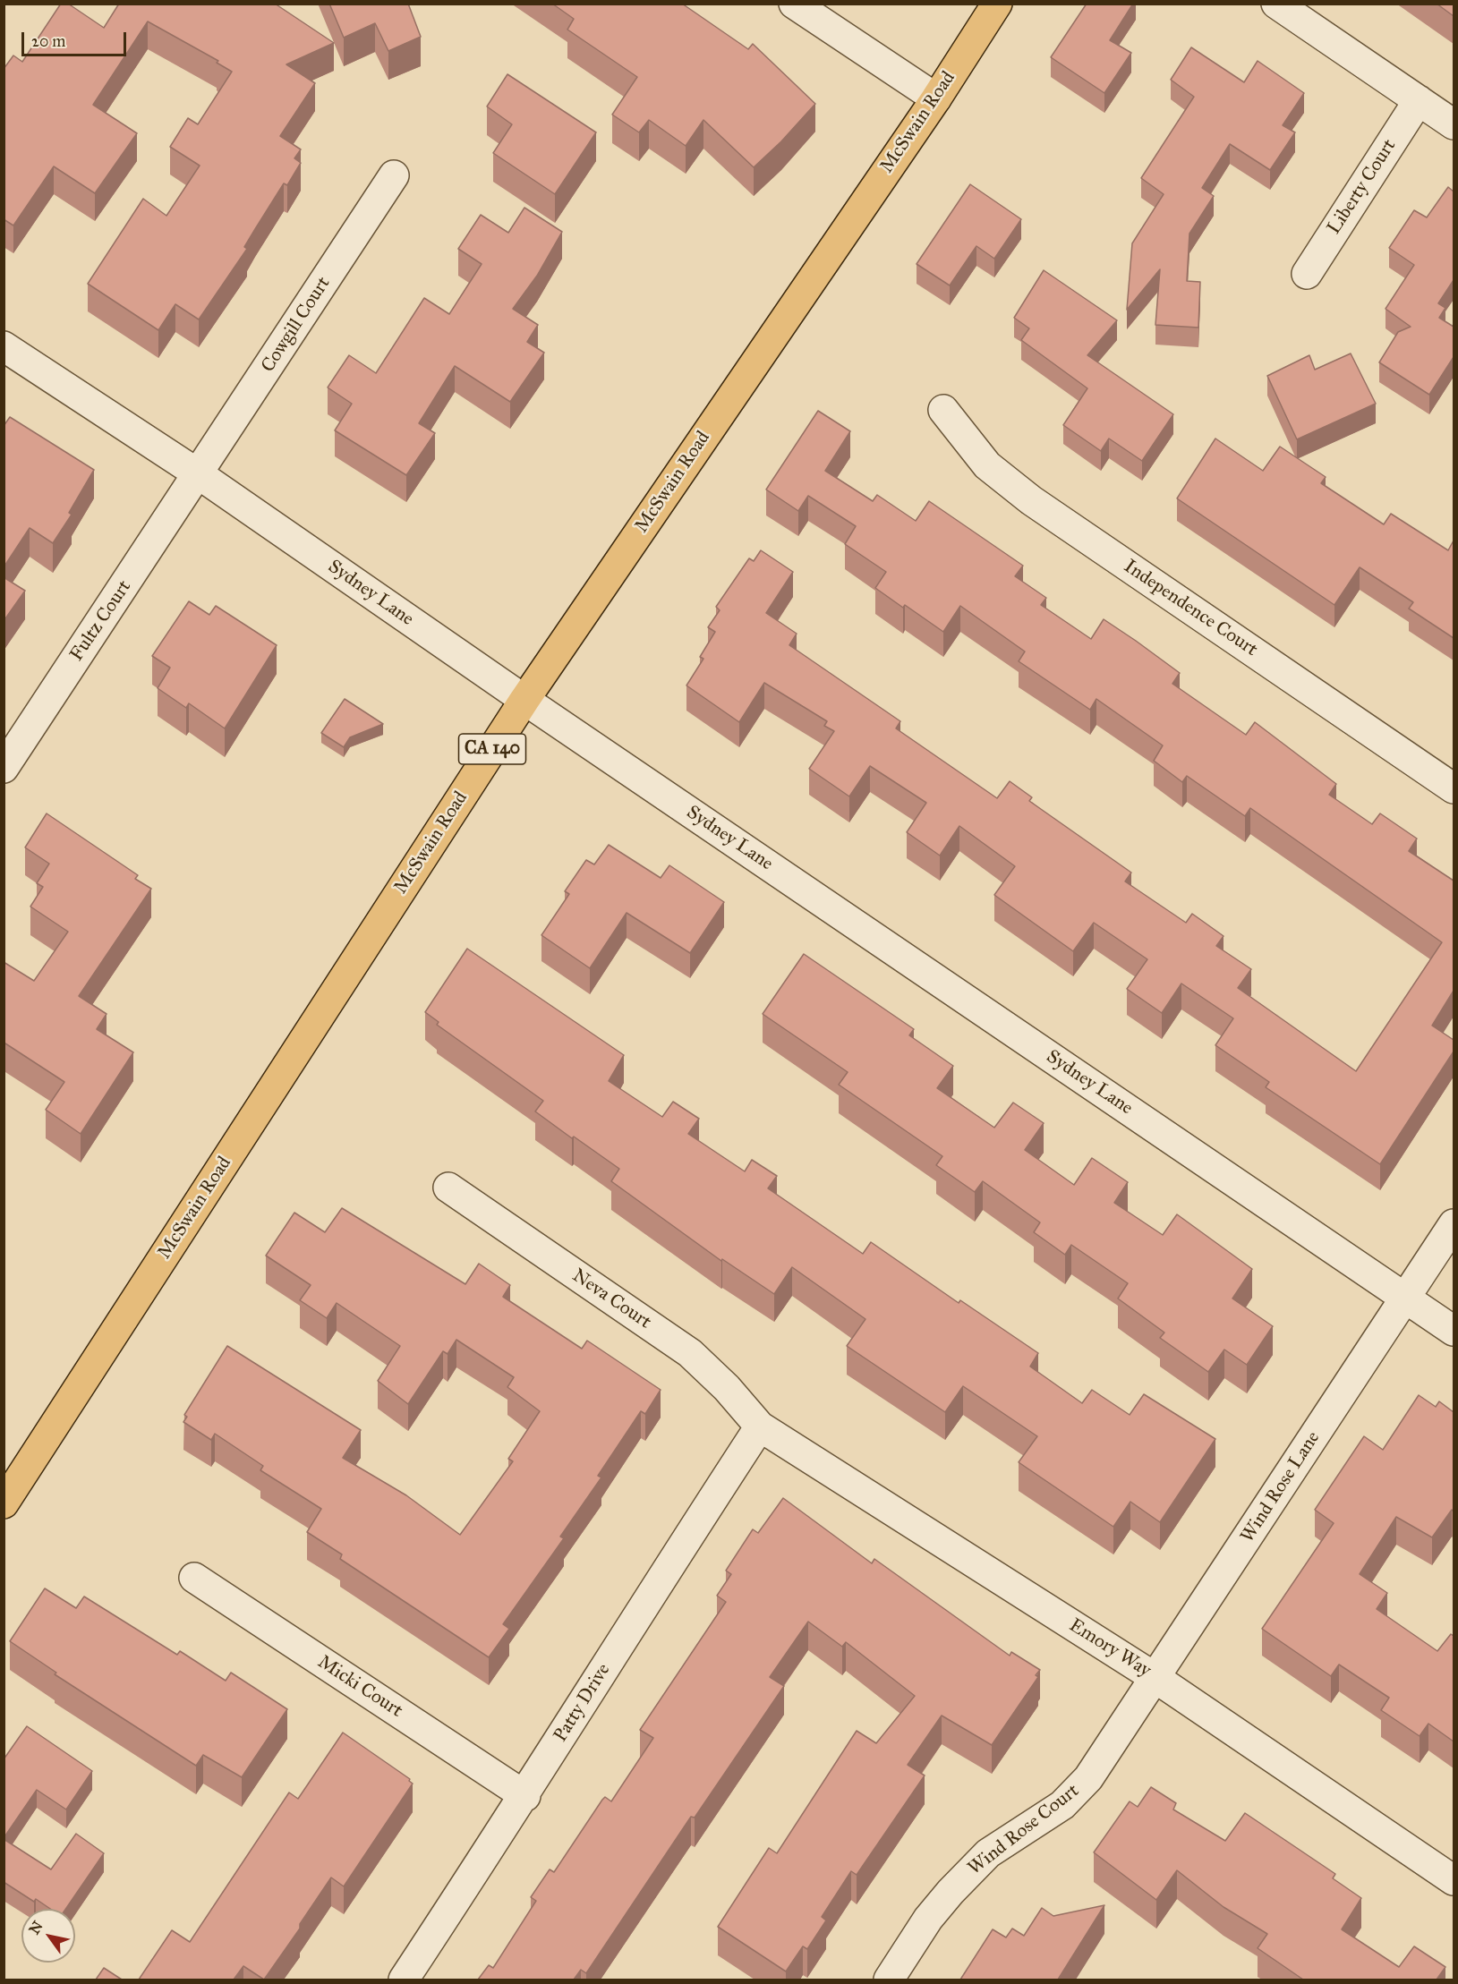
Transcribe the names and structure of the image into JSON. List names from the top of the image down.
{
  "streets": {
    "main road": ["McSwain Road", "CA 140"],
    "street": [
      "Liberty Court",
      "Cowgill Court",
      "Sydney Lane",
      "Independence Court",
      "Fultz Court",
      "Neva Court",
      "Wind Rose Lane",
      "Emory Way",
      "Micki Court",
      "Patty Drive",
      "Wind Rose Court"
    ]
  },
  "crossings": [
    ["McSwain Road", "Sydney Lane"],
    ["Cowgill Court", "Sydney Lane"],
    ["Cowgill Court", "Fultz Court"],
    ["Sydney Lane", "Fultz Court"],
    ["Sydney Lane", "Wind Rose Lane"],
    ["Neva Court", "Emory Way"],
    ["Neva Court", "Patty Drive"],
    ["Wind Rose Lane", "Emory Way"],
    ["Wind Rose Lane", "Wind Rose Court"],
    ["Emory Way", "Patty Drive"],
    ["Emory Way", "Wind Rose Court"],
    ["Micki Court", "Patty Drive"]
  ],
  "scale_bar": "20 m",
  "north": "top left"
}
